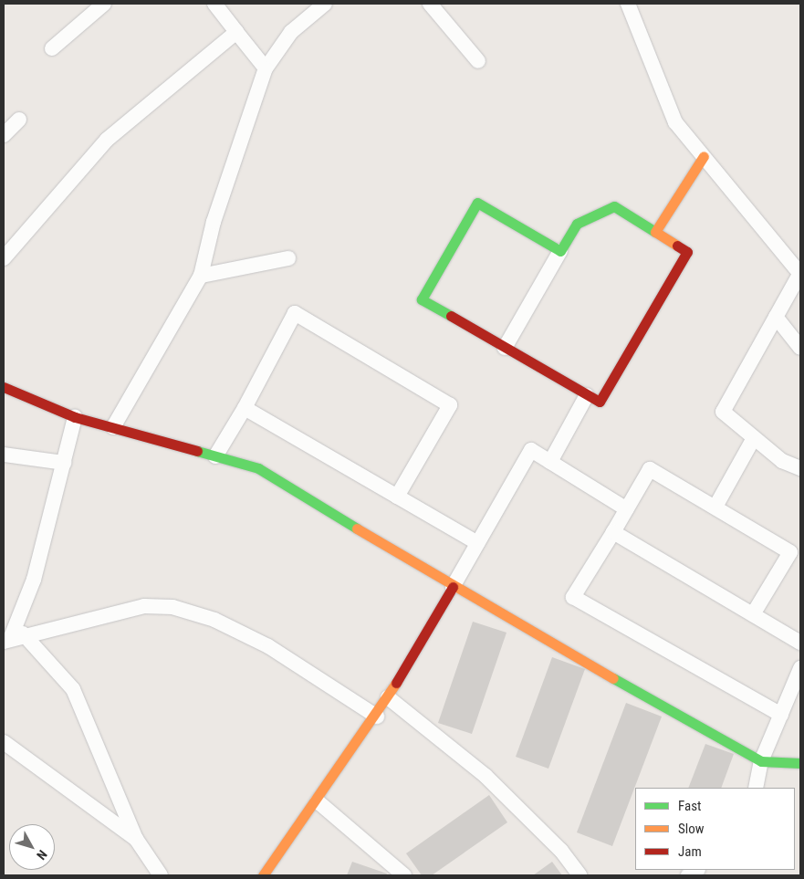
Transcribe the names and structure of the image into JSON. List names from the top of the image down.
{
  "legend": ["Fast", "Slow", "Jam"],
  "north": "bottom right"
}
